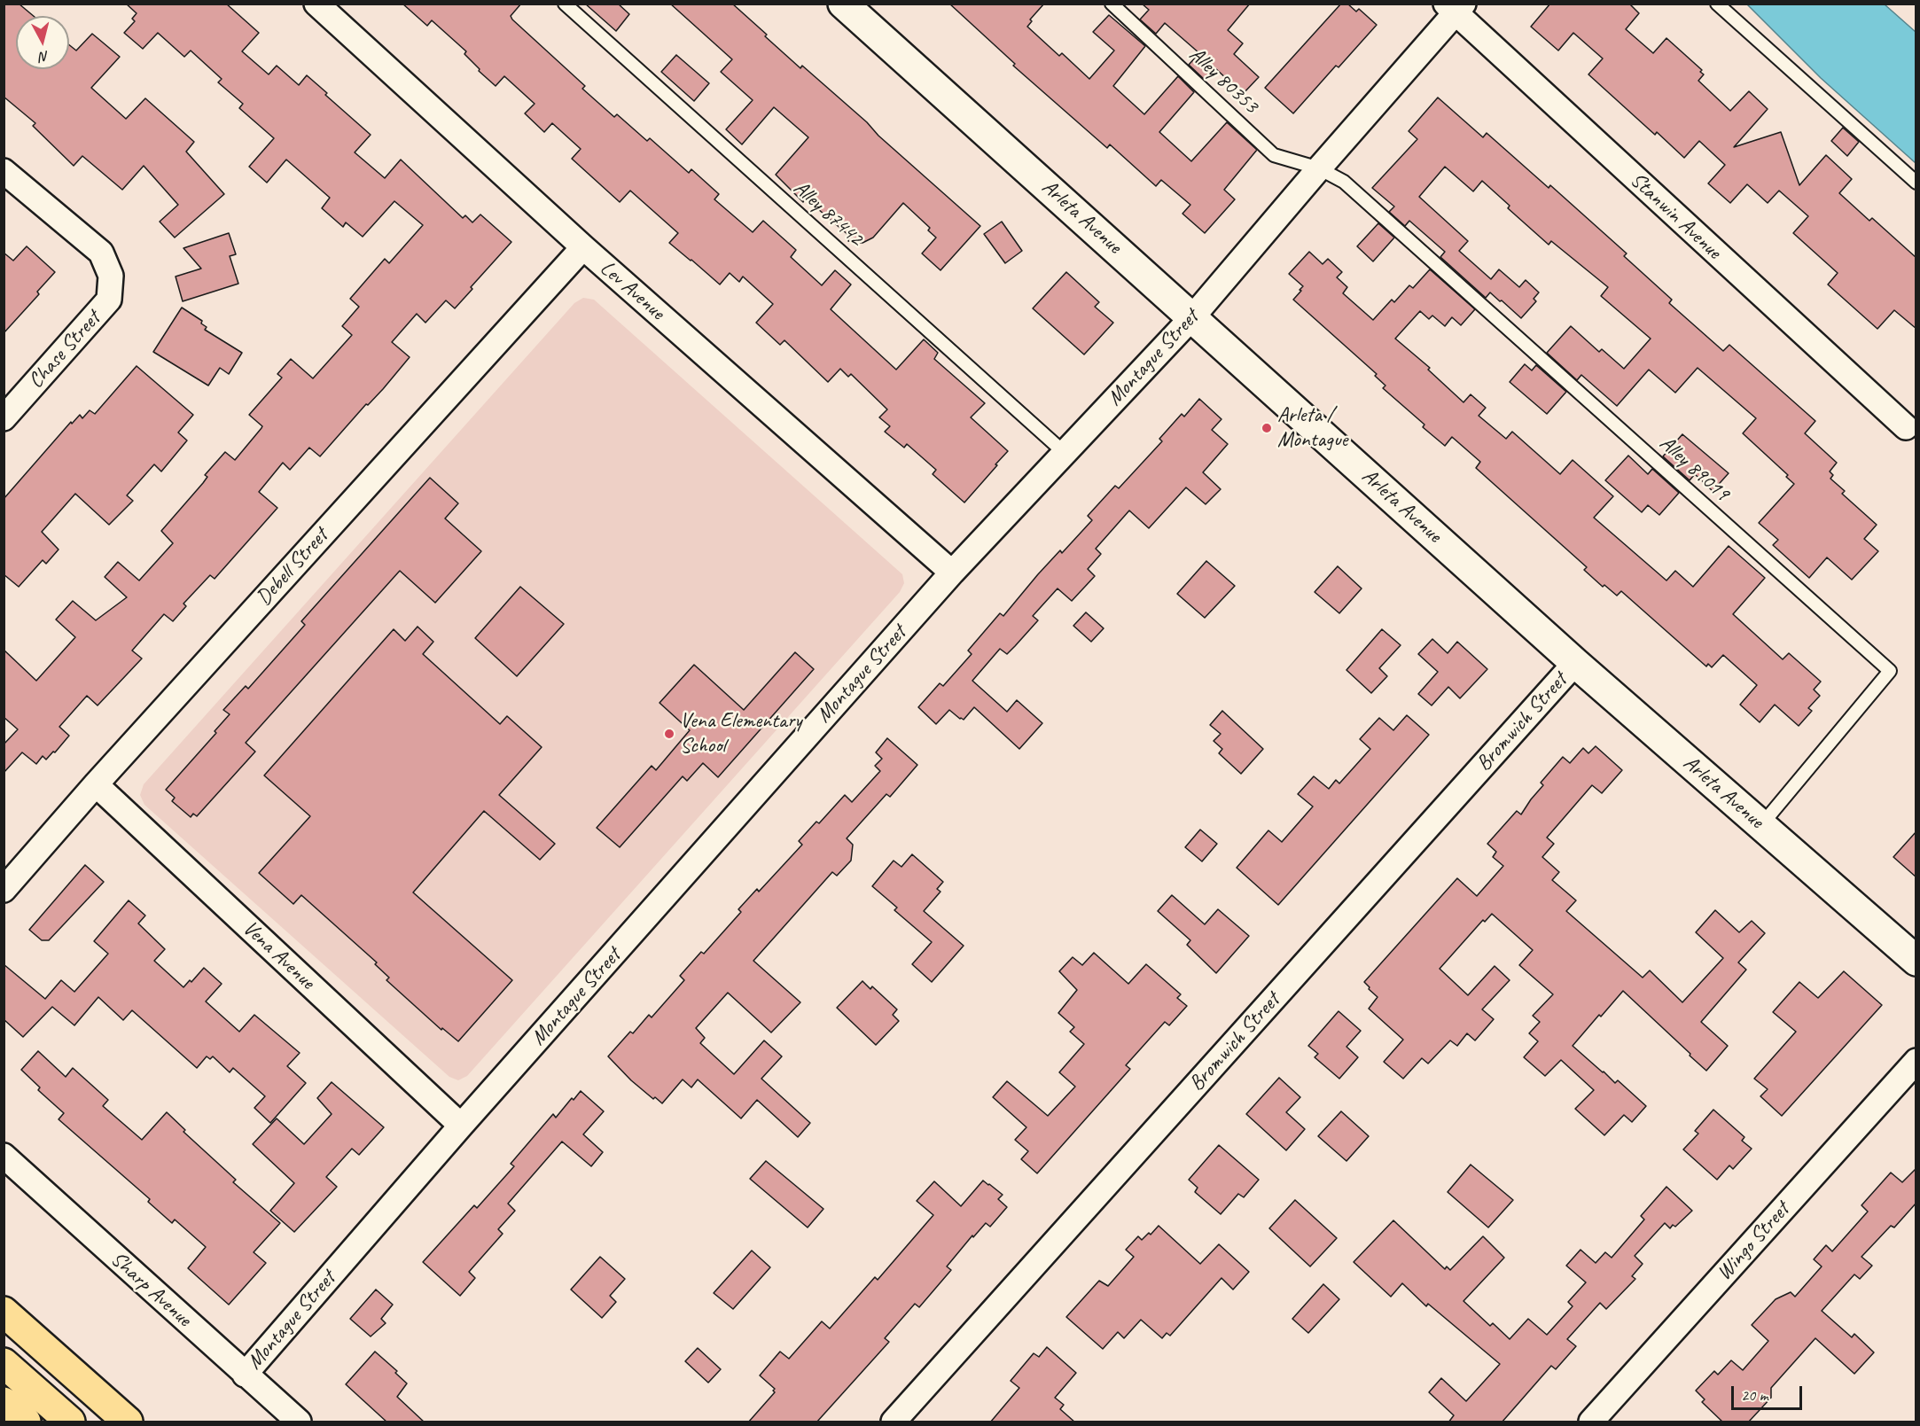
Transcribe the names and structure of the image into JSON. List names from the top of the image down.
{
  "streets": {
    "main road": ["Arleta Avenue"],
    "street": [
      "Stanwin Avenue",
      "Lev Avenue",
      "Chase Street",
      "Montague Street",
      "Debell Street",
      "Bromwich Street",
      "Vena Avenue",
      "Wingo Street",
      "Sharp Avenue"
    ],
    "lane": ["Alley 80353", "Alley 87442", "Alley 89019"]
  },
  "crossings": [
    ["Alley 80353", "Montague Street"],
    ["Alley 80353", "Alley 89019"],
    ["Alley 87442", "Montague Street"],
    ["Stanwin Avenue", "Montague Street"],
    ["Arleta Avenue", "Montague Street"],
    ["Arleta Avenue", "Alley 89019"],
    ["Arleta Avenue", "Bromwich Street"],
    ["Lev Avenue", "Montague Street"],
    ["Lev Avenue", "Debell Street"],
    ["Montague Street", "Alley 89019"],
    ["Montague Street", "Vena Avenue"],
    ["Montague Street", "Sharp Avenue"],
    ["Debell Street", "Vena Avenue"]
  ],
  "places": ["Arleta / Montague", "Vena Elementary School"],
  "scale_bar": "20 m",
  "north": "bottom"
}
